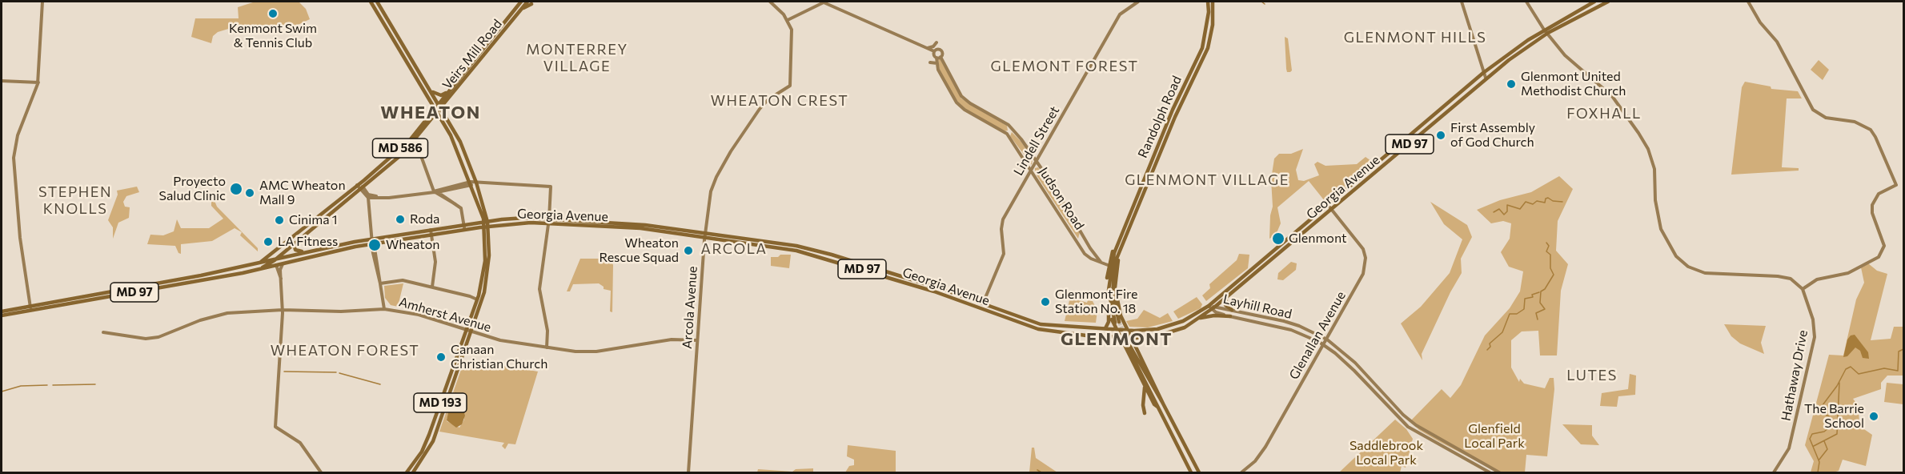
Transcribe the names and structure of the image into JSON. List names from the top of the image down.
{
  "streets": {
    "main road": [
      "Veirs Mill Road",
      "Randolph Road",
      "MD 97",
      "MD 586",
      "Georgia Avenue",
      "MD 193"
    ],
    "street": [
      "Lindell Street",
      "Judson Road",
      "Layhill Road",
      "Arcola Avenue",
      "Amherst Avenue",
      "Glenallan Avenue",
      "Hathaway Drive"
    ]
  },
  "crossings": [
    ["Veirs Mill Road", "Georgia Avenue"],
    ["Veirs Mill Road", "MD 193"],
    ["Lindell Street", "Georgia Avenue"],
    ["Lindell Street", "Judson Road"],
    ["Georgia Avenue", "Layhill Road"],
    ["Georgia Avenue", "Arcola Avenue"],
    ["Georgia Avenue", "Glenallan Avenue"],
    ["Georgia Avenue", "MD 193"],
    ["Layhill Road", "Glenallan Avenue"],
    ["Arcola Avenue", "Amherst Avenue"],
    ["Amherst Avenue", "MD 193"]
  ],
  "districts": [
    "GLENMONT HILLS",
    "MONTERREY VILLAGE",
    "GLEMONT FOREST",
    "WHEATON CREST",
    "WHEATON",
    "FOXHALL",
    "GLENMONT VILLAGE",
    "STEPHEN KNOLLS",
    "ARCOLA",
    "GLENMONT",
    "WHEATON FOREST",
    "LUTES"
  ],
  "parks": ["Glenfield Local Park", "Saddlebrook Local Park"],
  "places": [
    "Kenmont Swim & Tennis Club",
    "Glenmont United Methodist Church",
    "First Assembly of God Church",
    "Proyecto Salud Clinic",
    "AMC Wheaton Mall 9",
    "Roda",
    "Cinima 1",
    "Glenmont",
    "LA Fitness",
    "Wheaton",
    "Wheaton Rescue Squad",
    "Glenmont Fire Station No. 18",
    "Canaan Christian Church",
    "The Barrie School"
  ]
}
